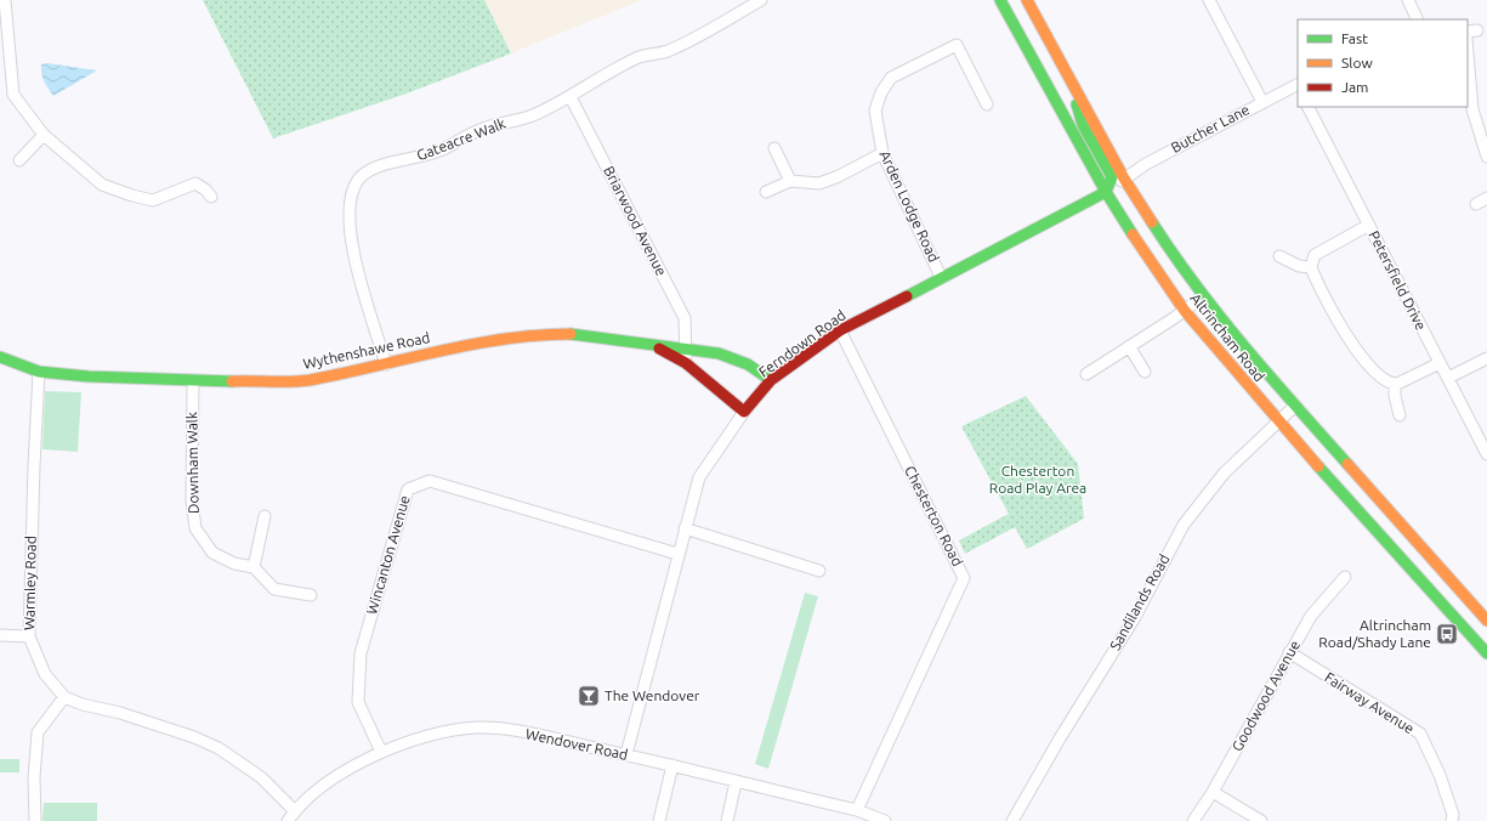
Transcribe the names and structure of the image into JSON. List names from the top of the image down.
{
  "streets": {
    "main road": ["Altrincham Road", "Ferndown Road", "Wythenshawe Road"],
    "street": [
      "Butcher Lane",
      "Gateacre Walk",
      "Arden Lodge Road",
      "Briarwood Avenue",
      "Petersfield Drive",
      "Downham Walk",
      "Chesterton Road",
      "Wincanton Avenue",
      "Warmley Road",
      "Sandilands Road",
      "Goodwood Avenue",
      "Fairway Avenue",
      "Wendover Road"
    ]
  },
  "crossings": [
    ["Butcher Lane", "Altrincham Road"],
    ["Butcher Lane", "Ferndown Road"],
    ["Gateacre Walk", "Briarwood Avenue"],
    ["Gateacre Walk", "Wythenshawe Road"],
    ["Arden Lodge Road", "Ferndown Road"],
    ["Briarwood Avenue", "Wythenshawe Road"],
    ["Altrincham Road", "Ferndown Road"],
    ["Altrincham Road", "Sandilands Road"],
    ["Ferndown Road", "Wythenshawe Road"],
    ["Ferndown Road", "Chesterton Road"],
    ["Ferndown Road", "Wincanton Avenue"],
    ["Ferndown Road", "Wendover Road"],
    ["Wythenshawe Road", "Downham Walk"],
    ["Wythenshawe Road", "Warmley Road"],
    ["Chesterton Road", "Wendover Road"],
    ["Wincanton Avenue", "Wendover Road"],
    ["Warmley Road", "Wendover Road"],
    ["Goodwood Avenue", "Fairway Avenue"]
  ],
  "parks": ["Chesterton Road Play Area"],
  "places": {
    "bus stop": ["Altrincham Road/Shady Lane"],
    "bar": ["The Wendover"]
  },
  "legend": ["Fast", "Slow", "Jam"]
}
